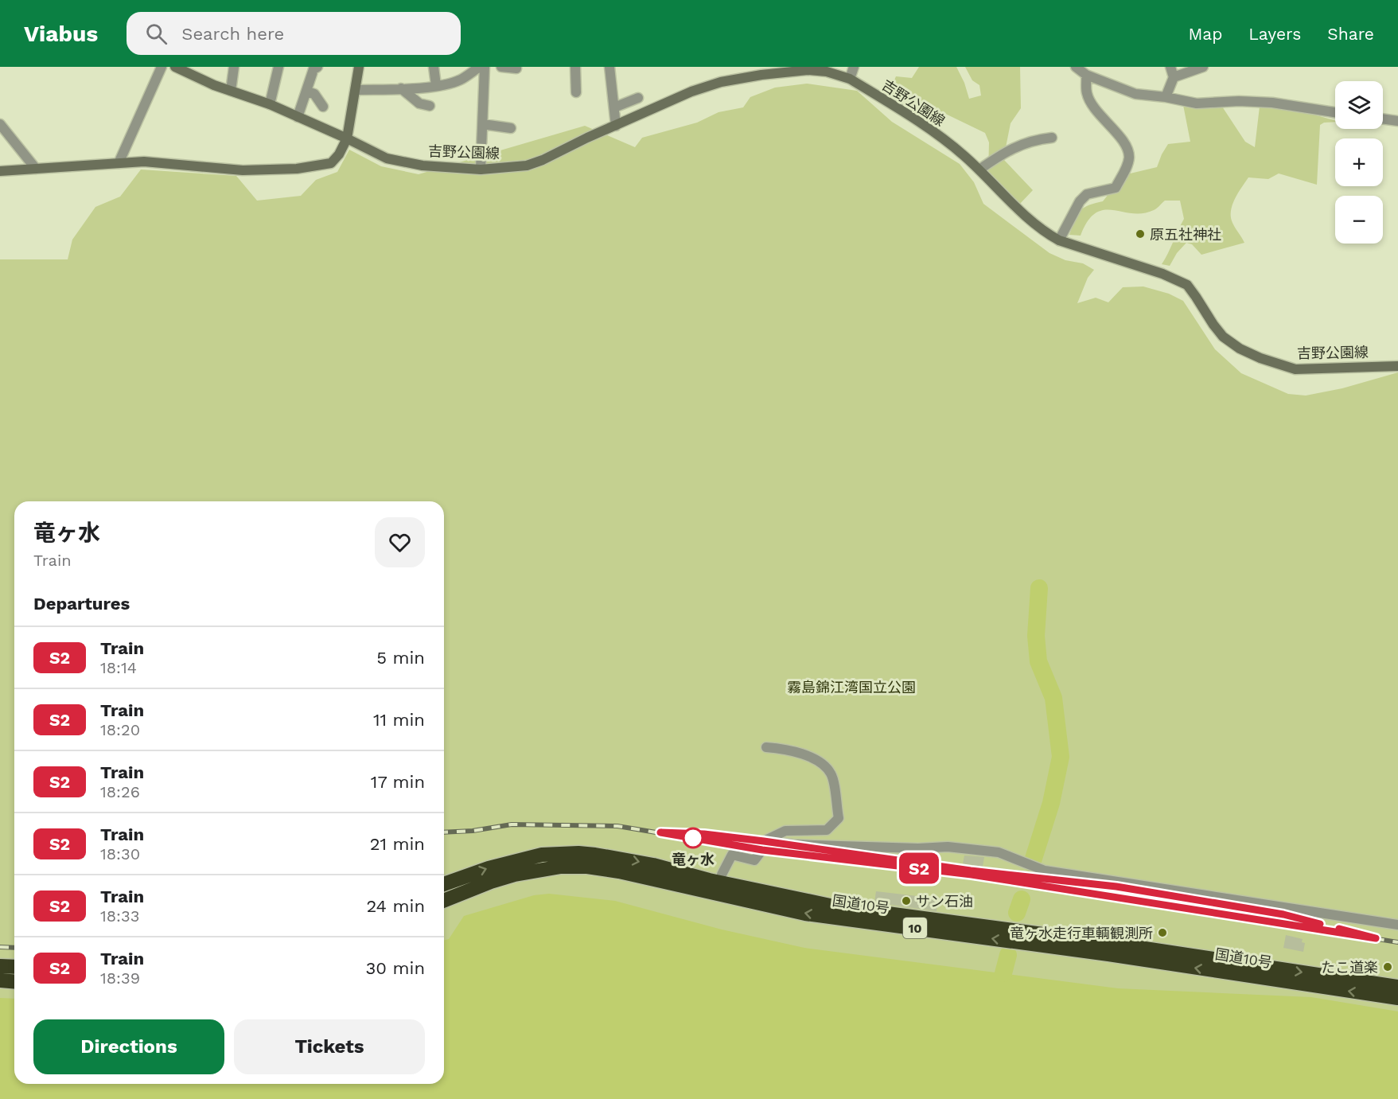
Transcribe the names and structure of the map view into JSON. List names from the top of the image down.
{
  "streets": {
    "highway": ["国道10号", "10"],
    "main road": ["吉野公園線"]
  },
  "parks": ["霧島錦江湾国立公園"],
  "places": [
    "原五社神社",
    "竜ヶ水",
    "サン石油",
    "竜ヶ水走行車輌観測所",
    "たこ道楽"
  ],
  "page": {
    "header": "Viabus",
    "search": "Search here",
    "nav": ["Map", "Layers", "Share"],
    "on_map": "S2",
    "map_buttons": ["+", "−"],
    "heading": [
      ["竜ヶ水", "Train"],
      "Departures"
    ],
    "list": [
      {
        "mark": "S2",
        "name": "Train",
        "note": "18:14",
        "value": "5 min"
      },
      {
        "mark": "S2",
        "name": "Train",
        "note": "18:20",
        "value": "11 min"
      },
      {
        "mark": "S2",
        "name": "Train",
        "note": "18:26",
        "value": "17 min"
      },
      {
        "mark": "S2",
        "name": "Train",
        "note": "18:30",
        "value": "21 min"
      },
      {
        "mark": "S2",
        "name": "Train",
        "note": "18:33",
        "value": "24 min"
      },
      {
        "mark": "S2",
        "name": "Train",
        "note": "18:39",
        "value": "30 min"
      }
    ],
    "buttons": ["Directions", "Tickets"]
  }
}
